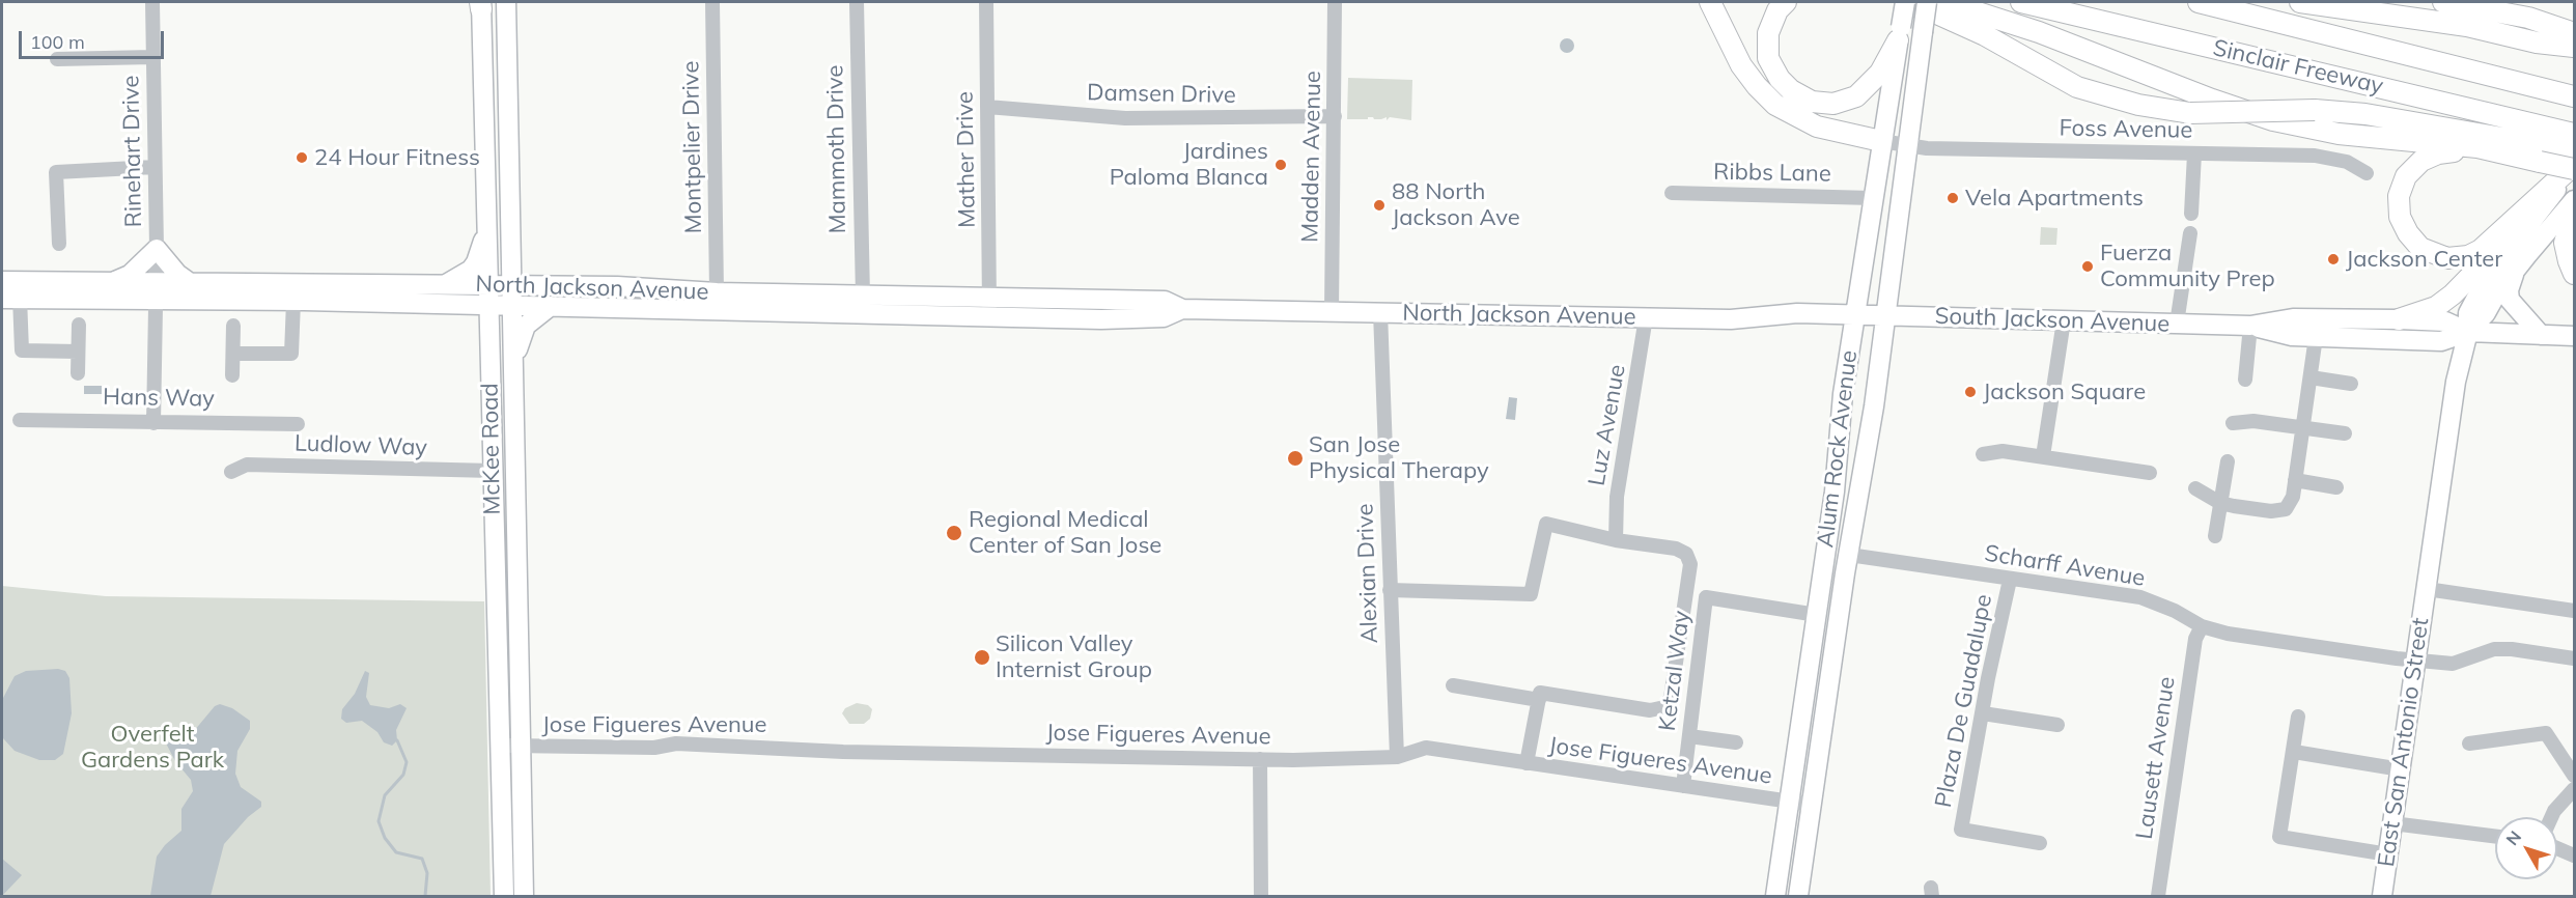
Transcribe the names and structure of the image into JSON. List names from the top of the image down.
{
  "streets": {
    "highway": ["Sinclair Freeway"],
    "main road": [
      "North Jackson Avenue",
      "South Jackson Avenue",
      "McKee Road",
      "Alum Rock Avenue",
      "East San Antonio Street"
    ],
    "street": [
      "Damsen Drive",
      "Foss Avenue",
      "Montpelier Drive",
      "Mammoth Drive",
      "Rinehart Drive",
      "Madden Avenue",
      "Mather Drive",
      "Ribbs Lane",
      "Hans Way",
      "Luz Avenue",
      "Ludlow Way",
      "Scharff Avenue",
      "Alexian Drive",
      "Ketzal Way",
      "Plaza De Guadalupe",
      "Jose Figueres Avenue",
      "Lausett Avenue"
    ]
  },
  "crossings": [
    ["Damsen Drive", "Madden Avenue"],
    ["Damsen Drive", "Mather Drive"],
    ["Foss Avenue", "Alum Rock Avenue"],
    ["Montpelier Drive", "North Jackson Avenue"],
    ["Mammoth Drive", "North Jackson Avenue"],
    ["Rinehart Drive", "North Jackson Avenue"],
    ["Rinehart Drive", "Hans Way"],
    ["Madden Avenue", "North Jackson Avenue"],
    ["Mather Drive", "North Jackson Avenue"],
    ["Ribbs Lane", "Alum Rock Avenue"],
    ["North Jackson Avenue", "South Jackson Avenue"],
    ["North Jackson Avenue", "Luz Avenue"],
    ["North Jackson Avenue", "McKee Road"],
    ["North Jackson Avenue", "Alum Rock Avenue"],
    ["North Jackson Avenue", "Alexian Drive"],
    ["South Jackson Avenue", "Alum Rock Avenue"],
    ["South Jackson Avenue", "East San Antonio Street"],
    ["Ludlow Way", "McKee Road"],
    ["McKee Road", "Jose Figueres Avenue"],
    ["Alum Rock Avenue", "Scharff Avenue"],
    ["Alum Rock Avenue", "Ketzal Way"],
    ["Alum Rock Avenue", "Jose Figueres Avenue"],
    ["Scharff Avenue", "Plaza De Guadalupe"],
    ["Scharff Avenue", "East San Antonio Street"],
    ["Scharff Avenue", "Lausett Avenue"],
    ["Alexian Drive", "Jose Figueres Avenue"],
    ["Ketzal Way", "Jose Figueres Avenue"]
  ],
  "parks": ["Overfelt Gardens Park"],
  "places": [
    "24 Hour Fitness",
    "Jardines Paloma Blanca",
    "Vela Apartments",
    "88 North Jackson Ave",
    "Jackson Center",
    "Fuerza Community Prep",
    "Jackson Square",
    "San Jose Physical Therapy",
    "Regional Medical Center of San Jose",
    "Silicon Valley Internist Group"
  ],
  "scale_bar": "100 m",
  "north": "top left"
}
